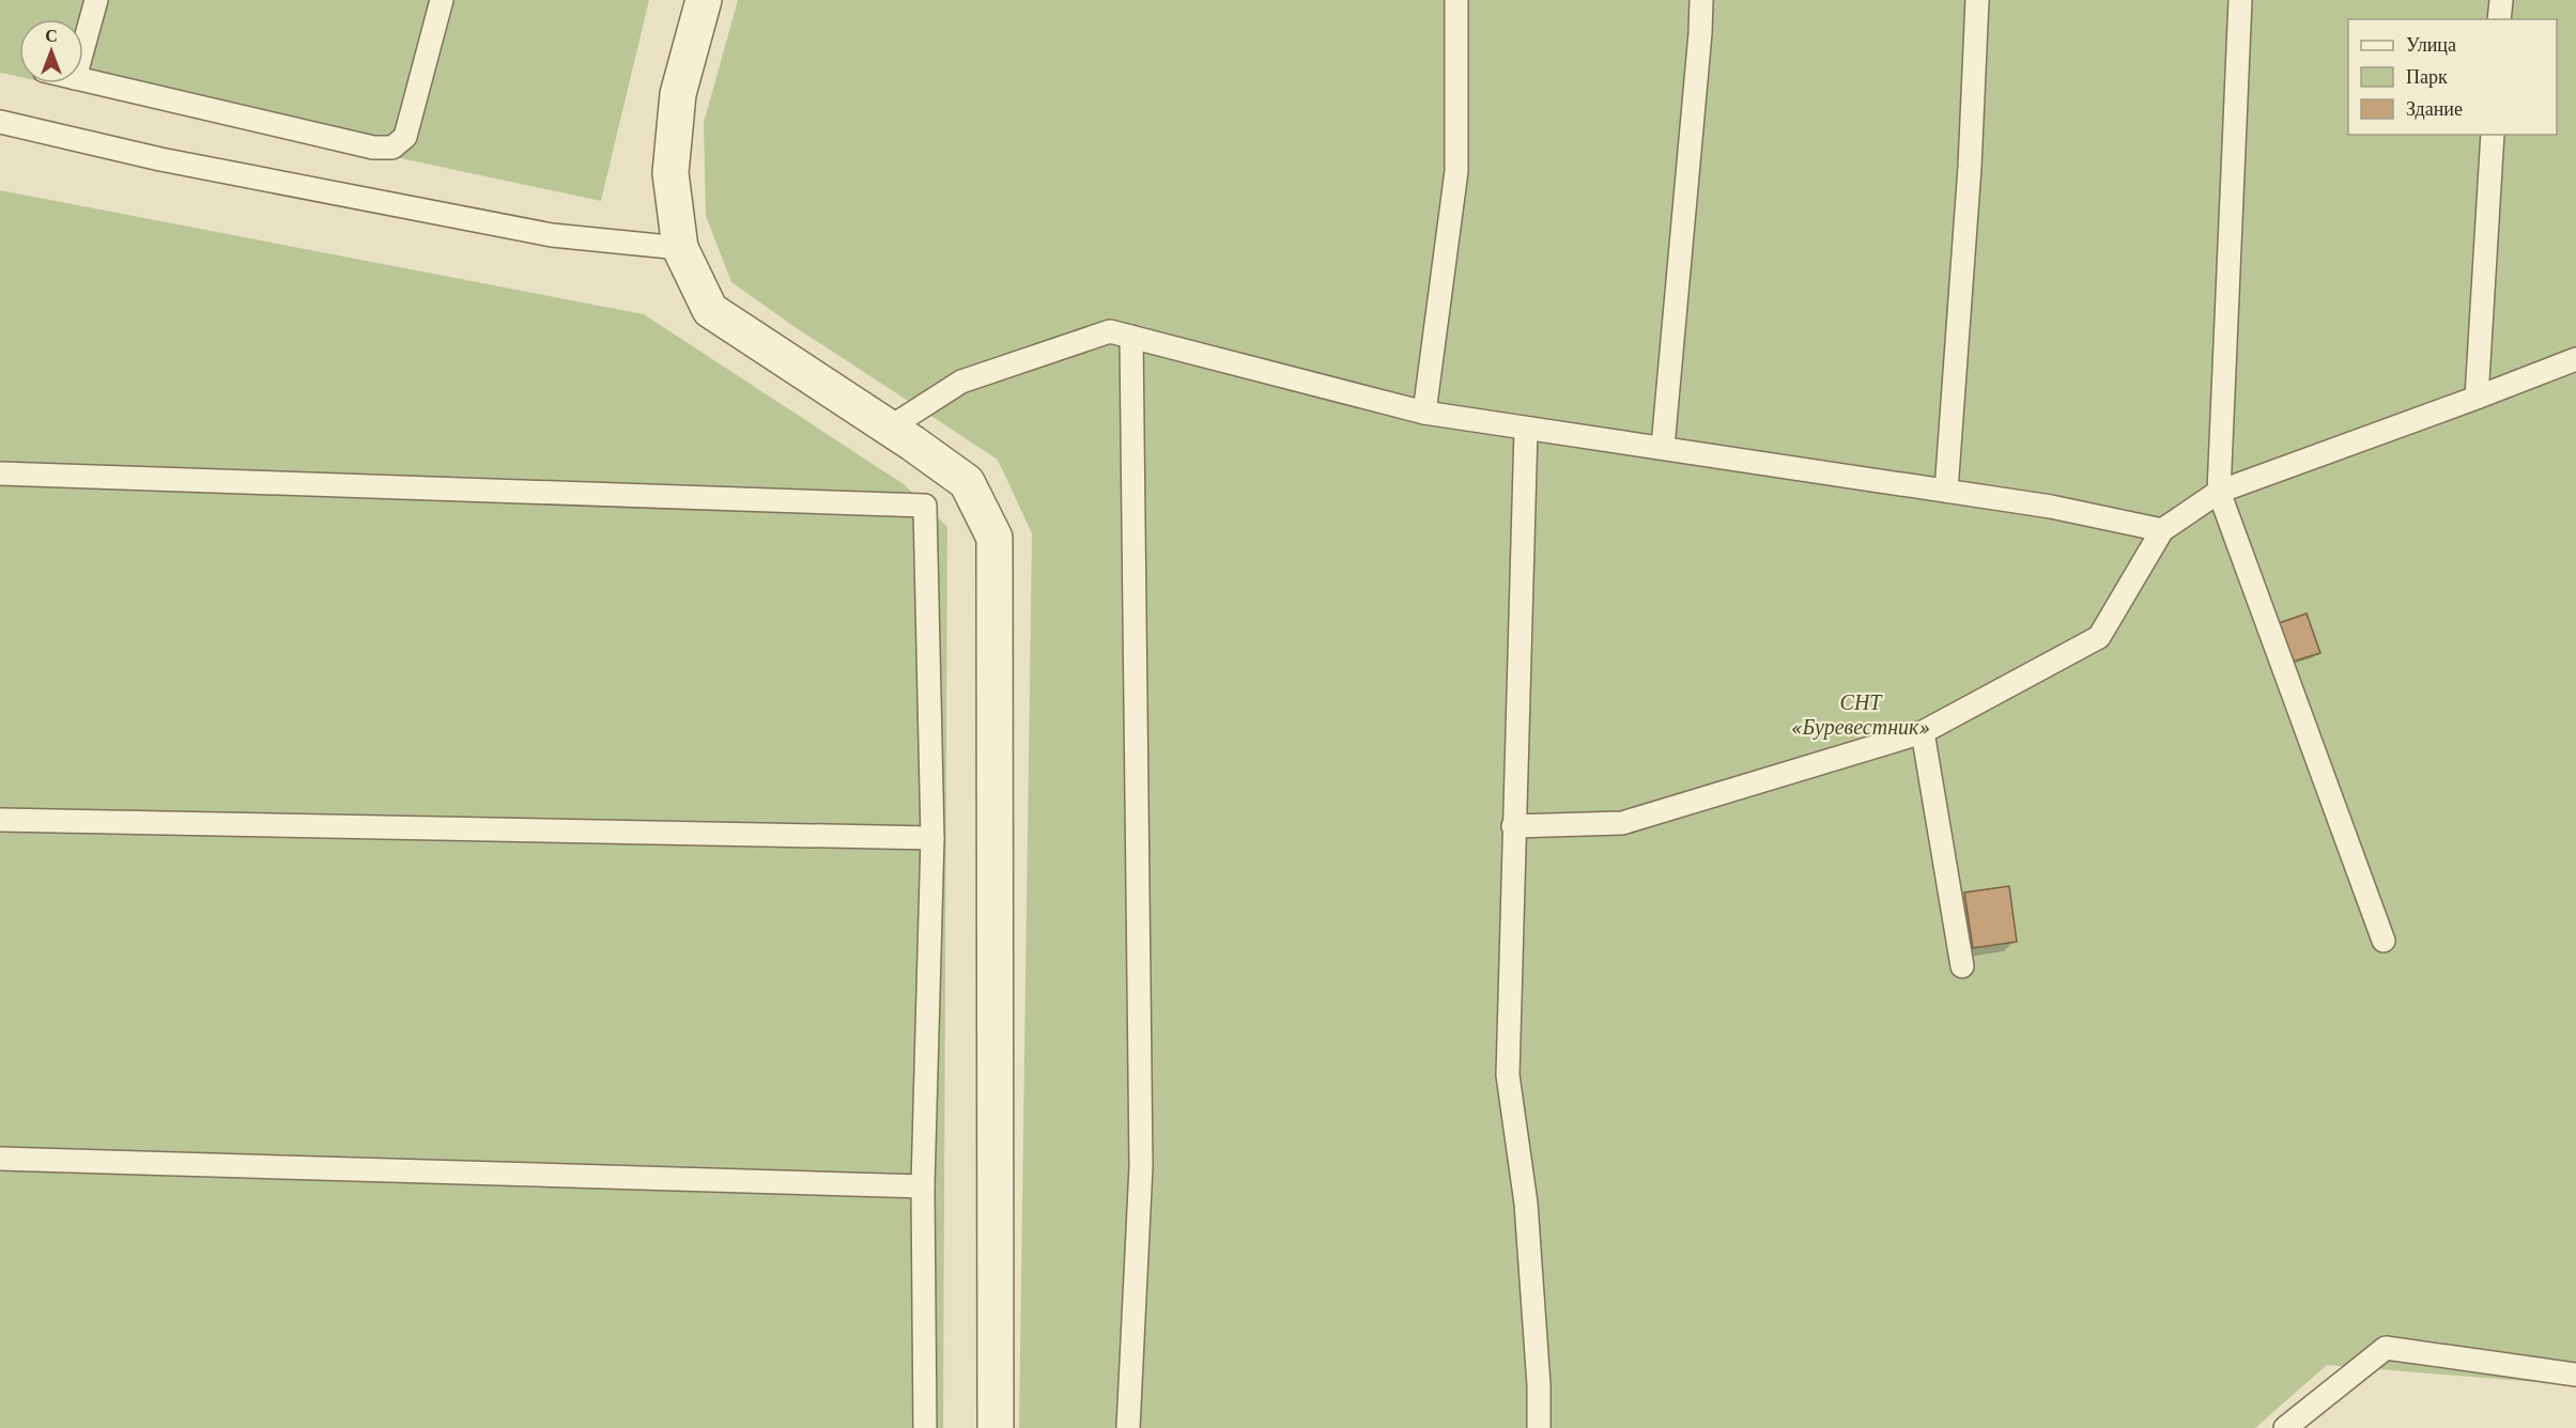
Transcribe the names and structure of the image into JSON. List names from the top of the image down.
{
  "parks": ["СНТ «Буревестник»"],
  "legend": ["Улица", "Парк", "Здание"],
  "north": "top"
}
